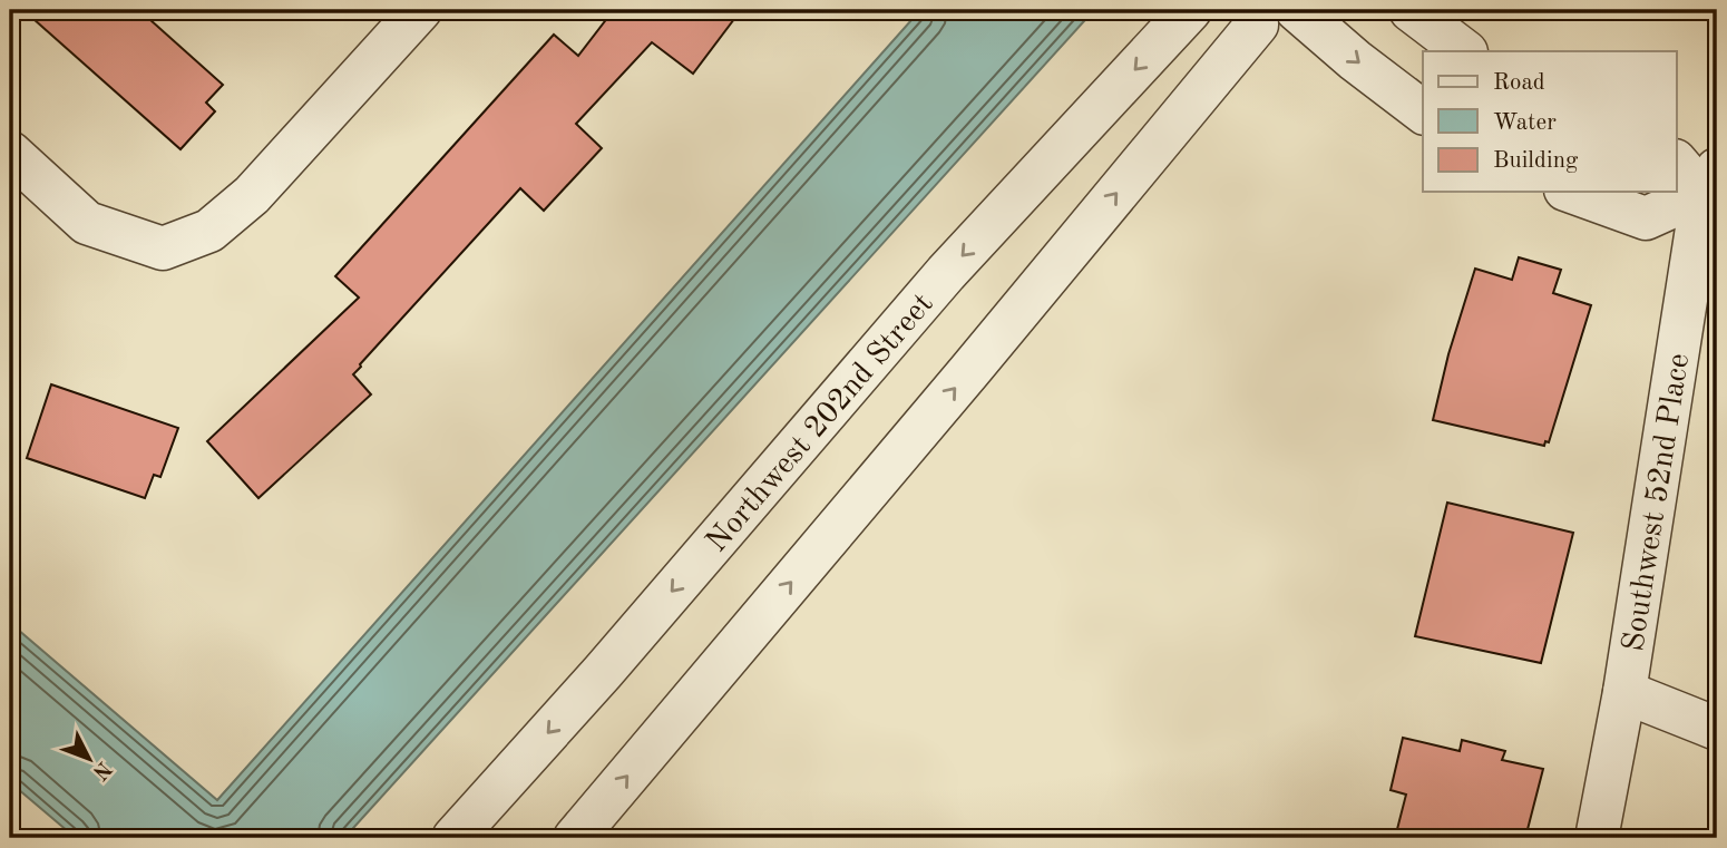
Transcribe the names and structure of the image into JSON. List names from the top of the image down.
{
  "streets": {
    "street": ["Northwest 202nd Street", "Southwest 52nd Place"]
  },
  "legend": ["Road", "Water", "Building"],
  "north": "bottom right"
}
